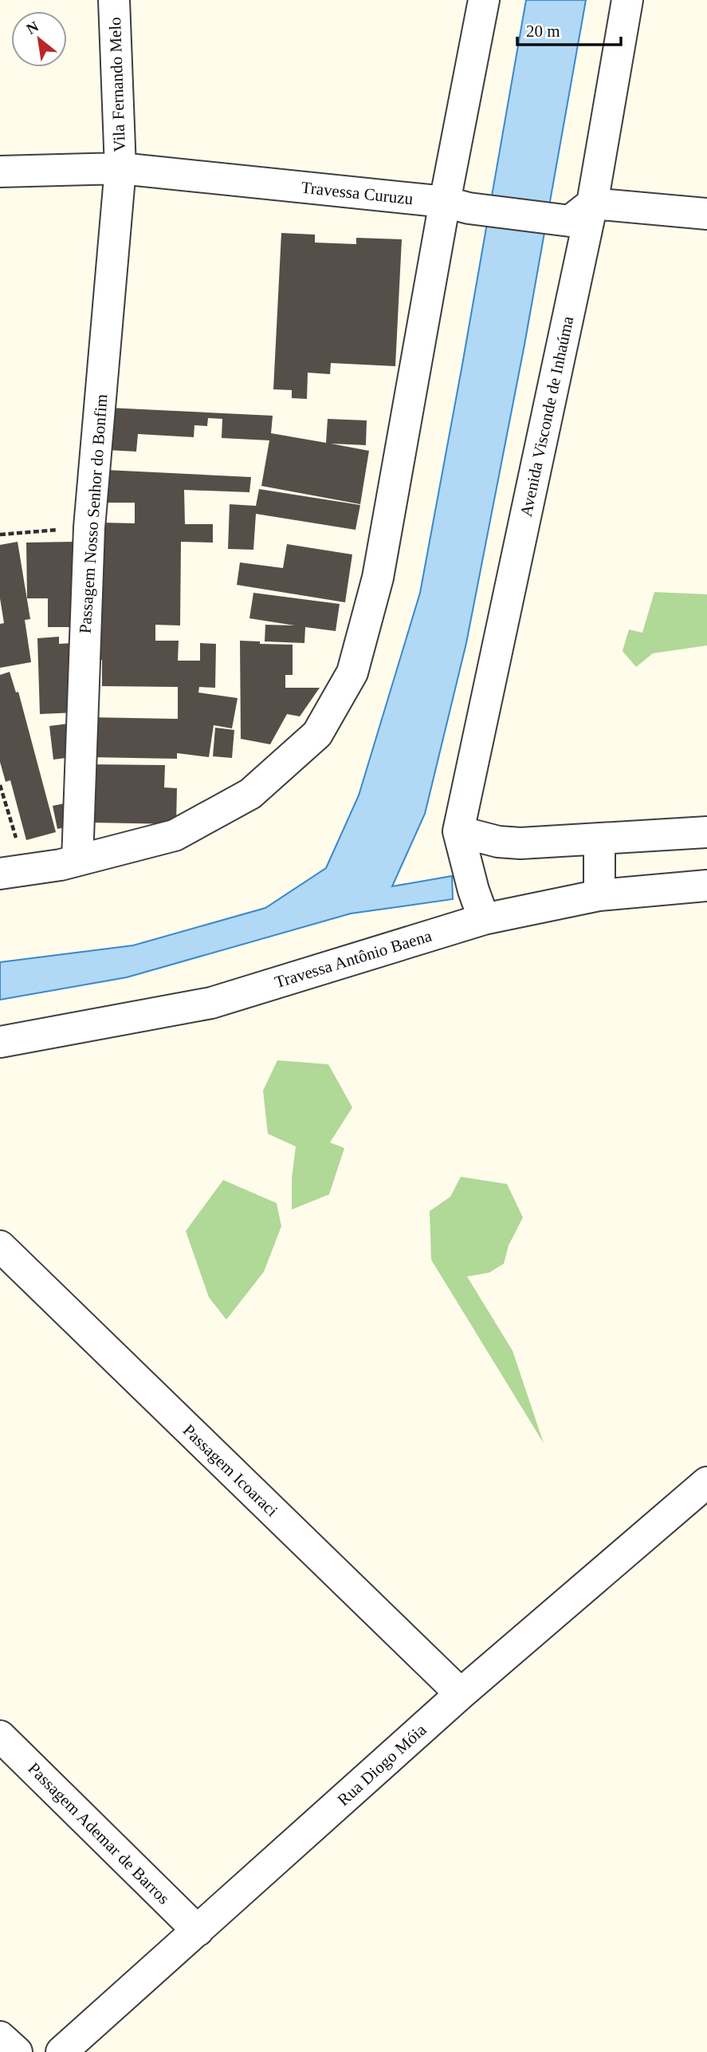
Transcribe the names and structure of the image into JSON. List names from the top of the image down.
{
  "streets": {
    "street": [
      "Vila Fernando Melo",
      "Travessa Curuzu",
      "Avenida Visconde de Inhaúma",
      "Passagem Nosso Senhor do Bonfim",
      "Travessa Antônio Baena",
      "Passagem Icoaraci",
      "Rua Diogo Móia",
      "Passagem Ademar de Barros"
    ]
  },
  "crossings": [
    ["Vila Fernando Melo", "Travessa Curuzu"],
    ["Vila Fernando Melo", "Passagem Nosso Senhor do Bonfim"],
    ["Travessa Curuzu", "Avenida Visconde de Inhaúma"],
    ["Travessa Curuzu", "Passagem Nosso Senhor do Bonfim"],
    ["Passagem Icoaraci", "Rua Diogo Móia"],
    ["Rua Diogo Móia", "Passagem Ademar de Barros"]
  ],
  "scale_bar": "20 m",
  "north": "top left"
}
